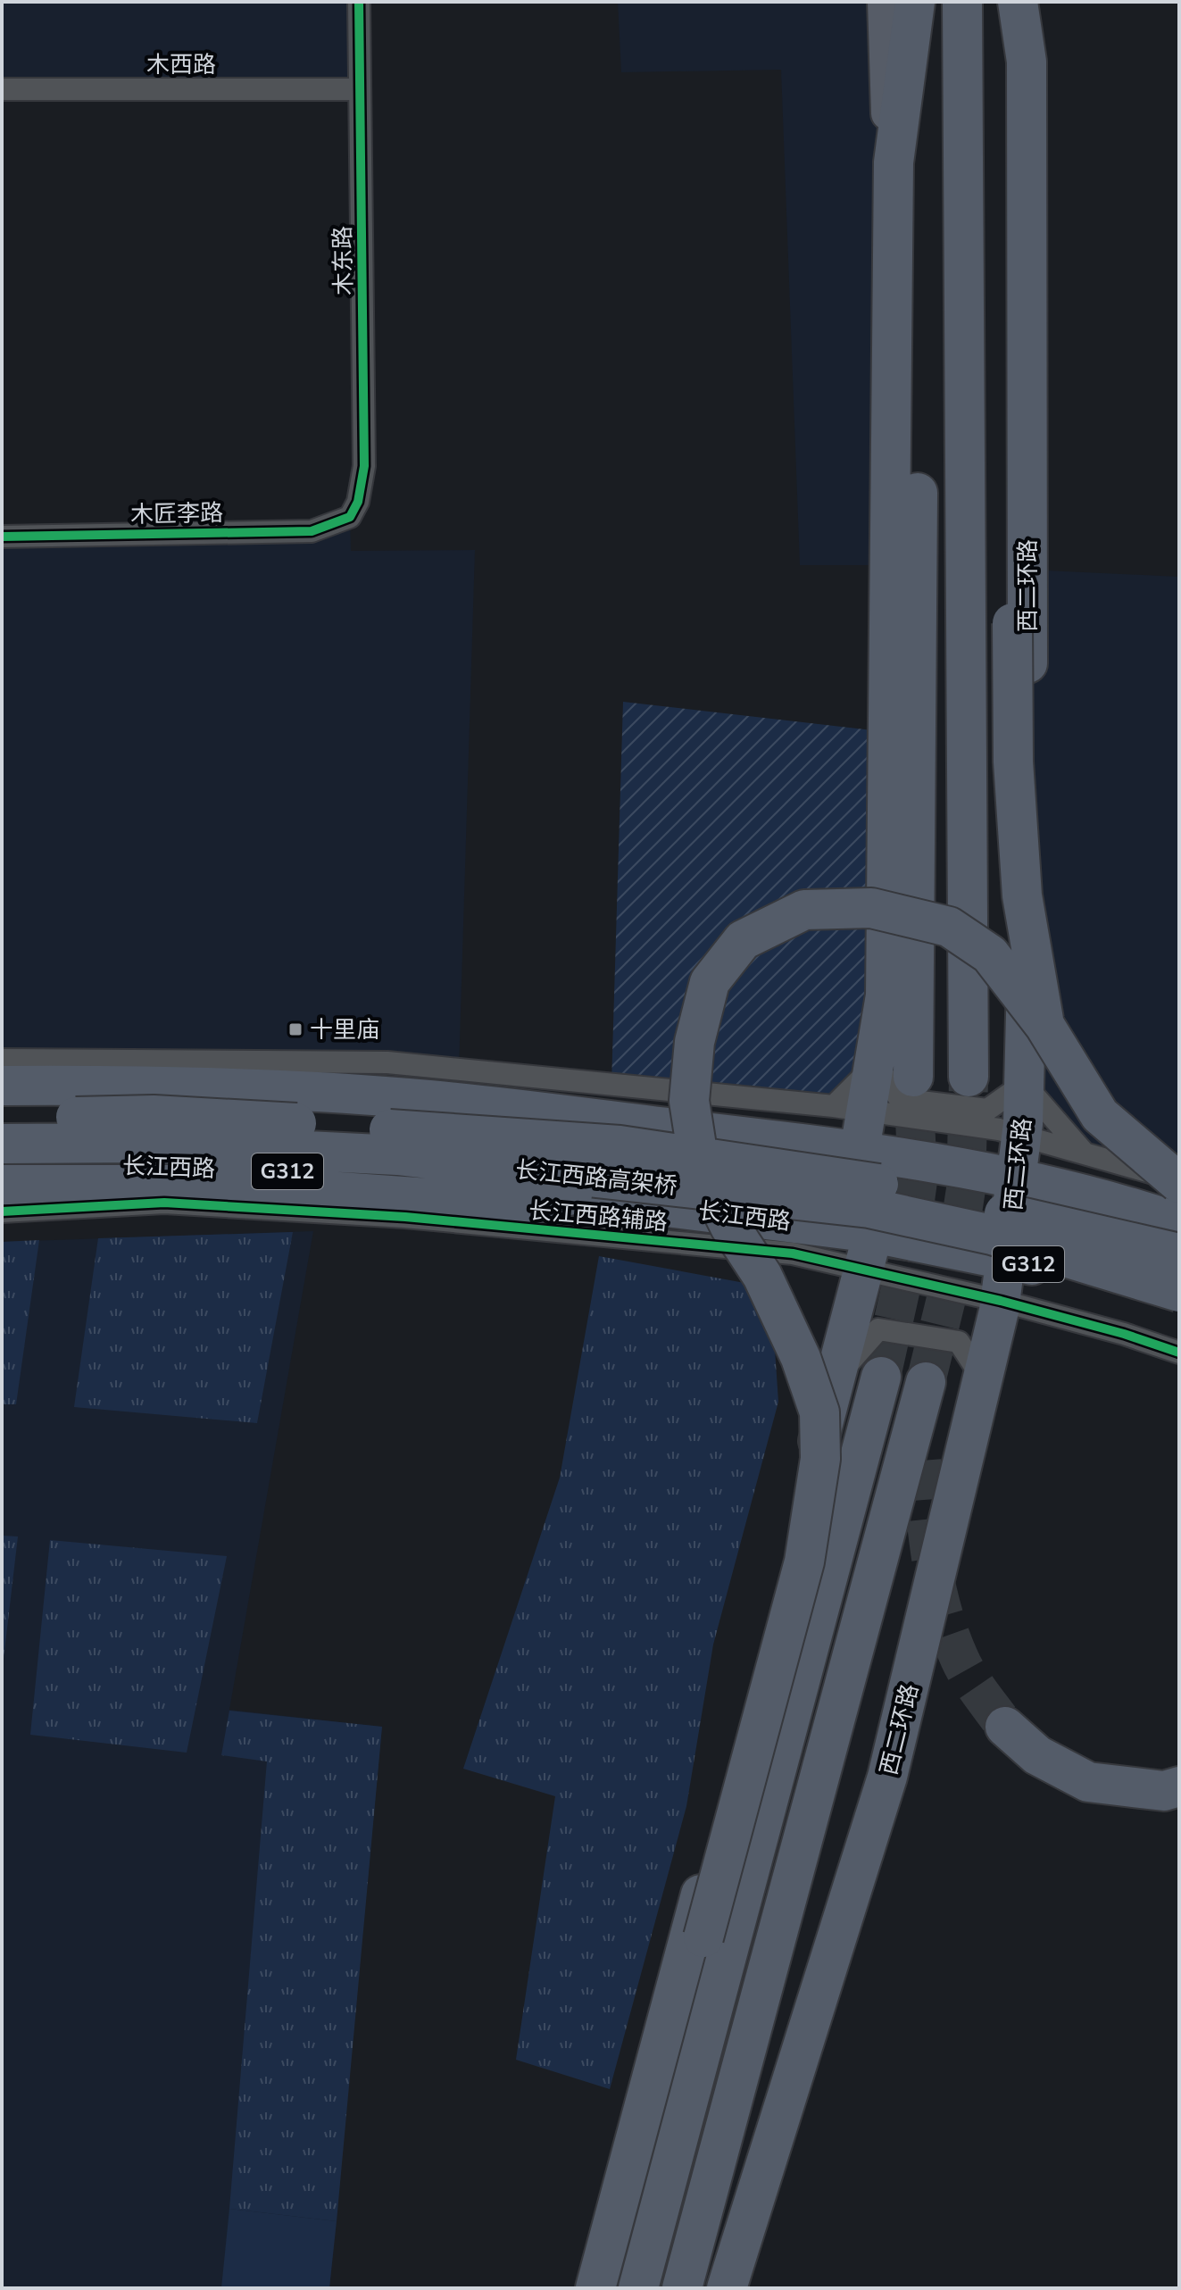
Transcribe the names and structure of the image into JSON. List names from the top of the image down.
{
  "streets": {
    "highway": [
      "西二环路",
      "长江西路",
      "G312",
      "长江西路高架桥"
    ],
    "street": [
      "木西路",
      "木东路",
      "木匠李路",
      "长江西路辅路"
    ]
  },
  "crossings": [
    ["木西路", "木东路"],
    ["木东路", "木匠李路"],
    ["西二环路", "长江西路"],
    ["西二环路", "长江西路辅路"],
    ["长江西路", "长江西路辅路"]
  ],
  "places": {
    "transit": ["十里庙"]
  }
}
